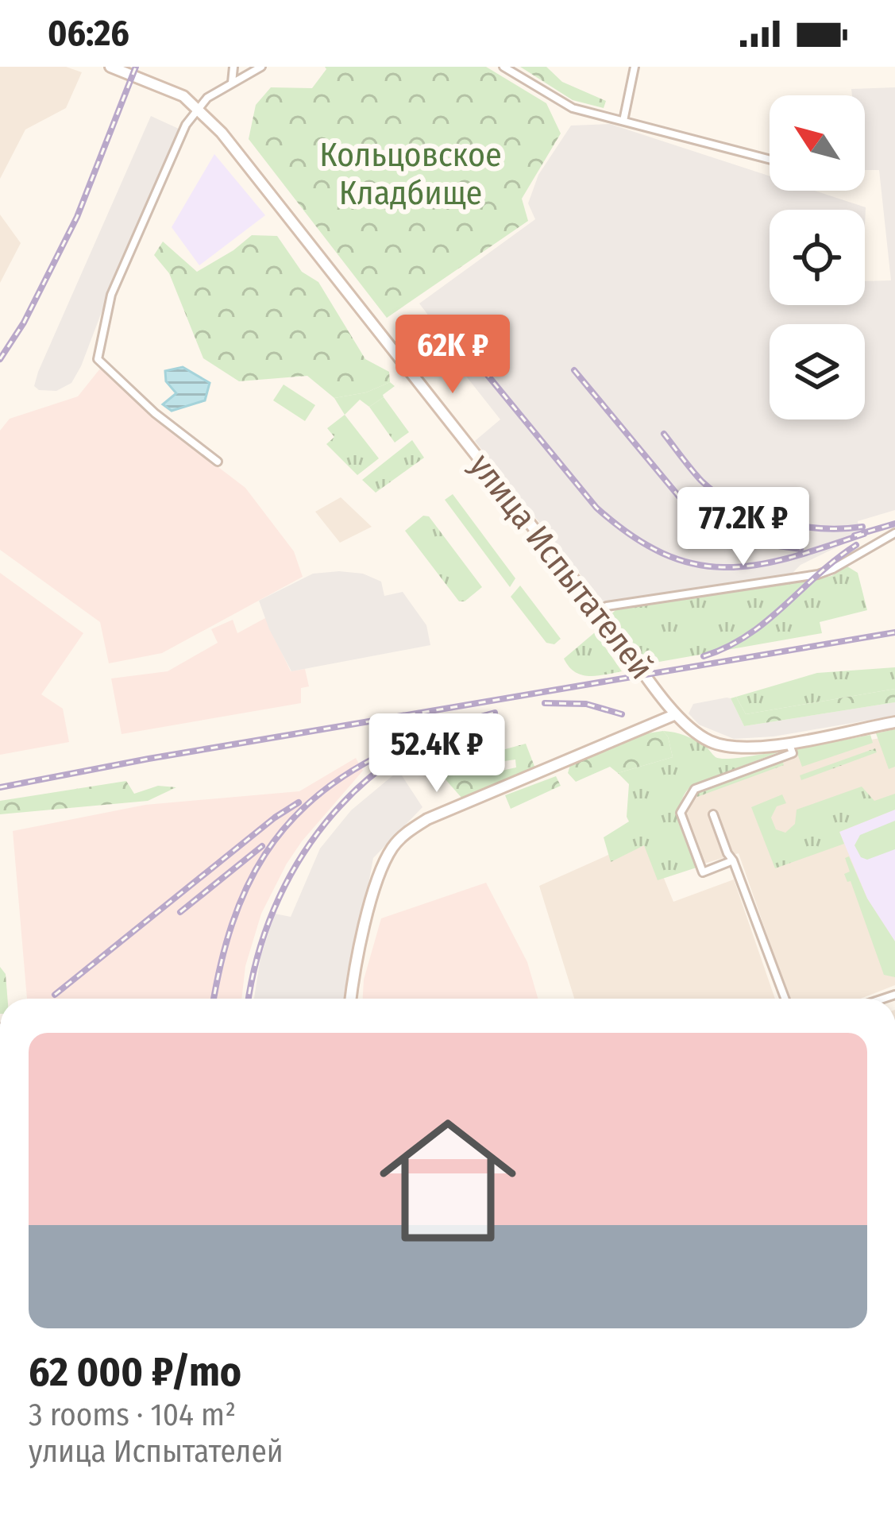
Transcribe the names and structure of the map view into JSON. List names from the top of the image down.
{
  "streets": {
    "main road": ["улица Испытателей"]
  },
  "parks": ["Кольцовское Кладбище"],
  "north": "top left",
  "page": {
    "status": "06:26",
    "price": ["62K ₽", "77.2K ₽", "52.4K ₽"],
    "list": [
      {
        "name": "62 000 ₽/mo",
        "note": "3 rooms · 104 m² · улица Испытателей"
      }
    ]
  }
}
